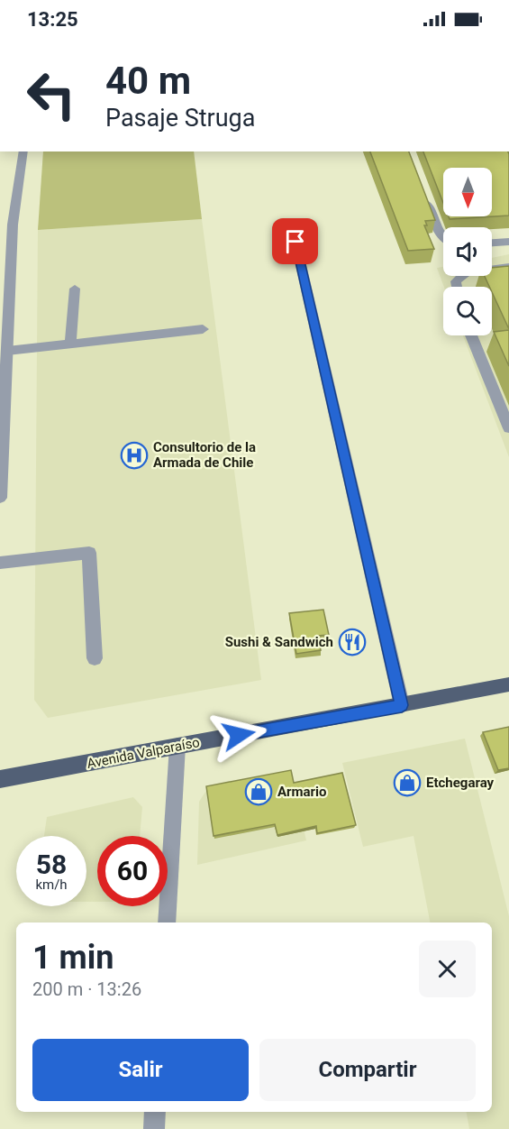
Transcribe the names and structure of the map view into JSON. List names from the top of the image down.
{
  "streets": {
    "main road": ["Avenida Valparaíso"]
  },
  "places": {
    "hospital": ["Consultorio de la Armada de Chile"],
    "restaurant": ["Sushi & Sandwich"],
    "shop": ["Etchegaray", "Armario"]
  },
  "north": "bottom",
  "page": {
    "status": "13:25",
    "turn": ["40 m", "Pasaje Struga"],
    "speed": "58 km/h",
    "limit": "60",
    "heading": ["1 min", "200 m · 13:26"],
    "buttons": ["Salir", "Compartir"]
  }
}
